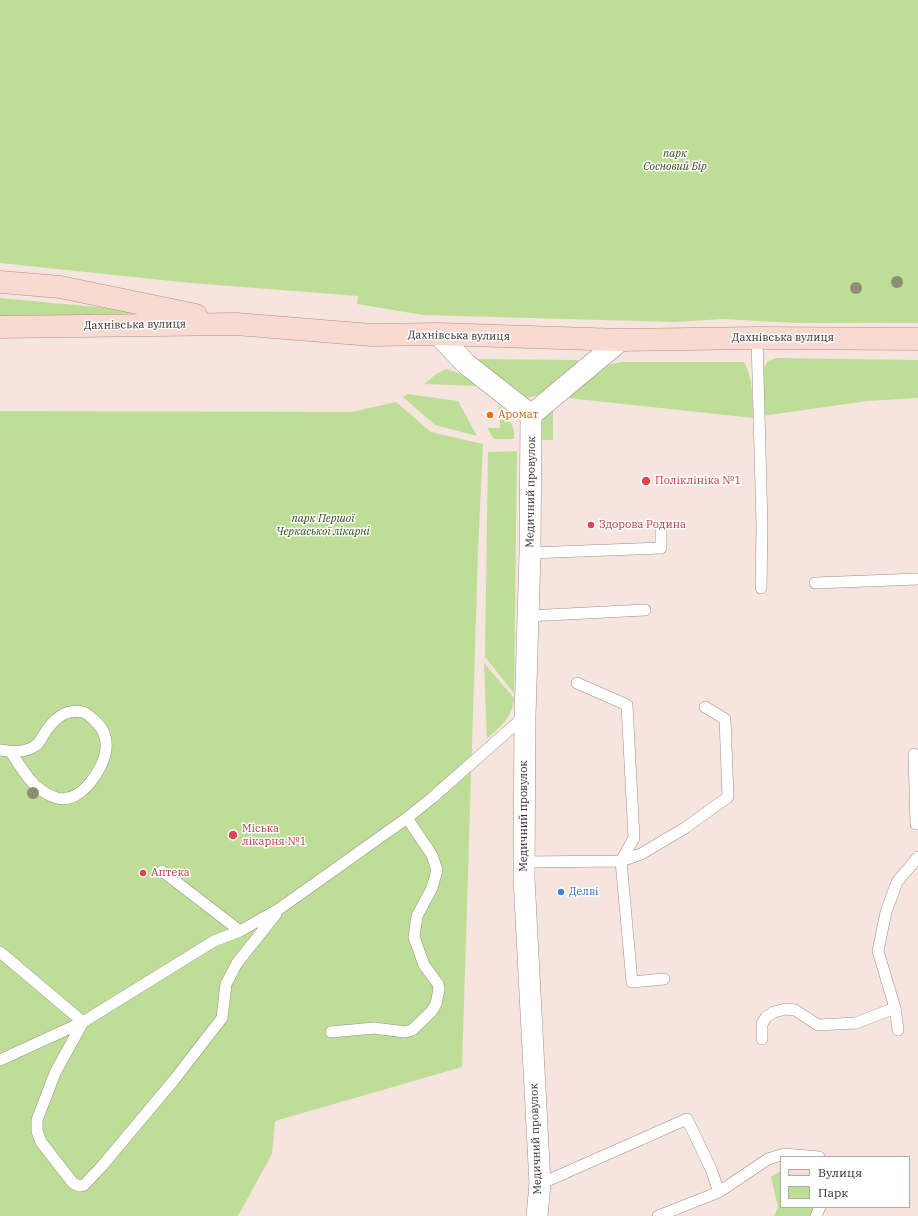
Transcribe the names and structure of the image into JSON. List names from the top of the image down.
{
  "streets": {
    "main road": ["Дахнівська вулиця"],
    "street": ["Медичний провулок"]
  },
  "parks": ["парк Сосновий Бір", "парк Першої Черкаської лікарні"],
  "places": [
    "Аромат",
    "Поліклініка №1",
    "Здорова Родина",
    "Міська лікарня №1",
    "Аптека",
    "Делві"
  ],
  "legend": ["Вулиця", "Парк"]
}
